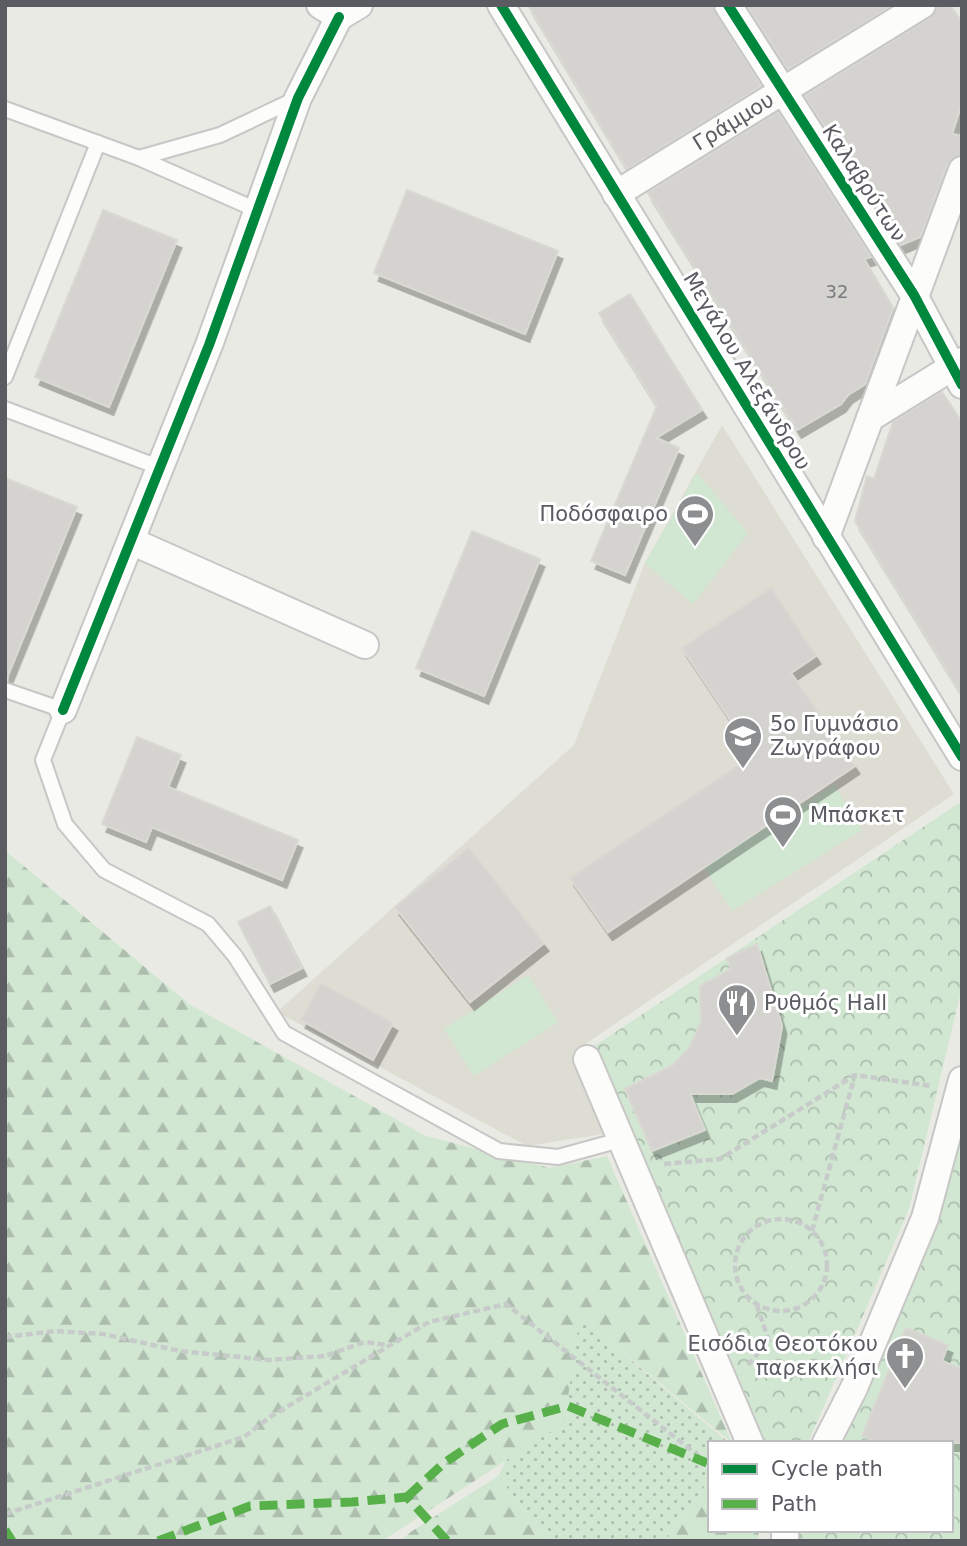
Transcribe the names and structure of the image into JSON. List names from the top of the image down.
{
  "streets": {
    "street": ["Γράμμου", "Καλαβρύτων", "Μεγάλου Αλεξάνδρου"]
  },
  "crossings": [
    ["Γράμμου", "Καλαβρύτων"],
    ["Γράμμου", "Μεγάλου Αλεξάνδρου"]
  ],
  "places": {
    "sports": ["Ποδόσφαιρο", "Μπάσκετ"],
    "school or university": ["5ο Γυμνάσιο Ζωγράφου"],
    "restaurant": ["Ρυθμός Hall"],
    "church": ["Εισόδια Θεοτόκου παρεκκλήσι"]
  },
  "house_numbers": ["32"],
  "legend": ["Cycle path", "Path"]
}
